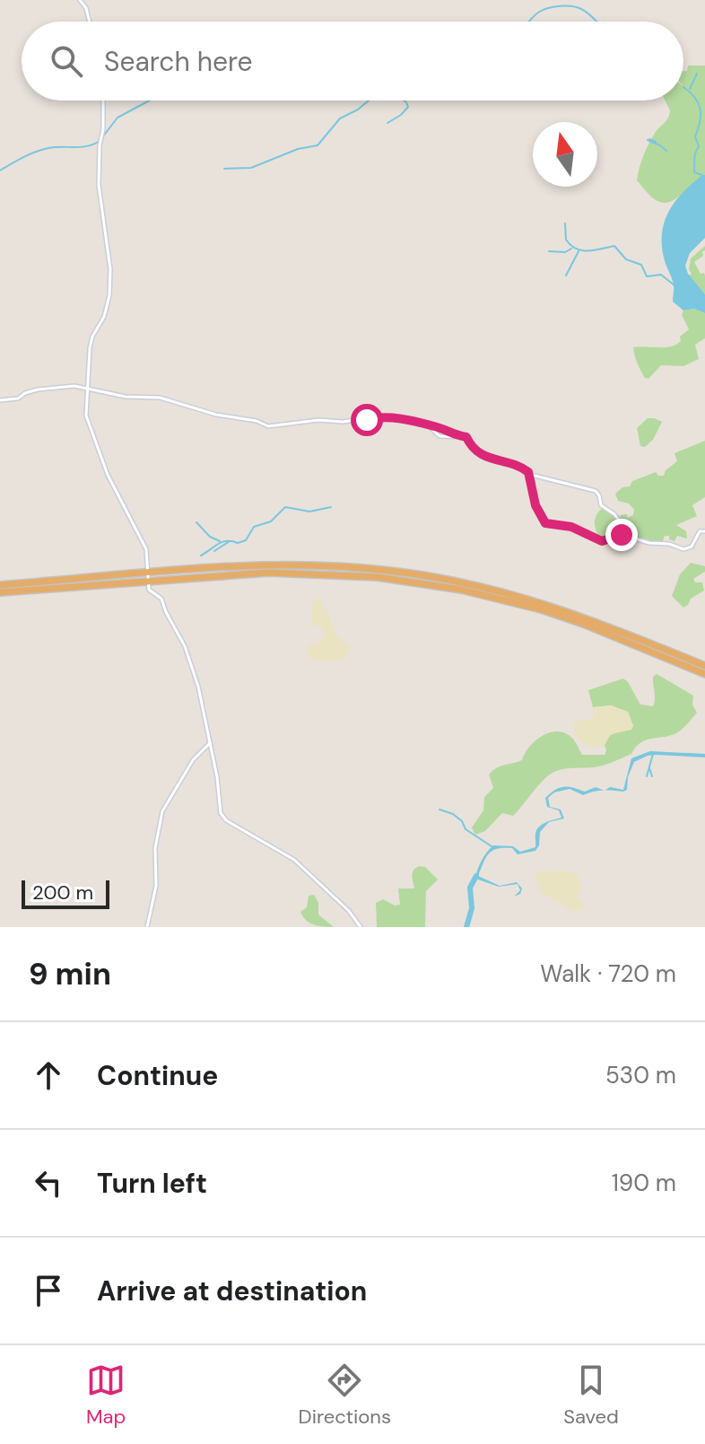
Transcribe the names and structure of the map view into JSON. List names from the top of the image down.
{
  "scale_bar": "200 m",
  "north": "top",
  "page": {
    "search": "Search here",
    "scale": "200 m",
    "heading": ["9 min", "Walk · 720 m"],
    "list": [
      ["Continue", "530 m"],
      ["Turn left", "190 m"],
      "Arrive at destination"
    ],
    "nav": ["Map", "Directions", "Saved"]
  }
}
